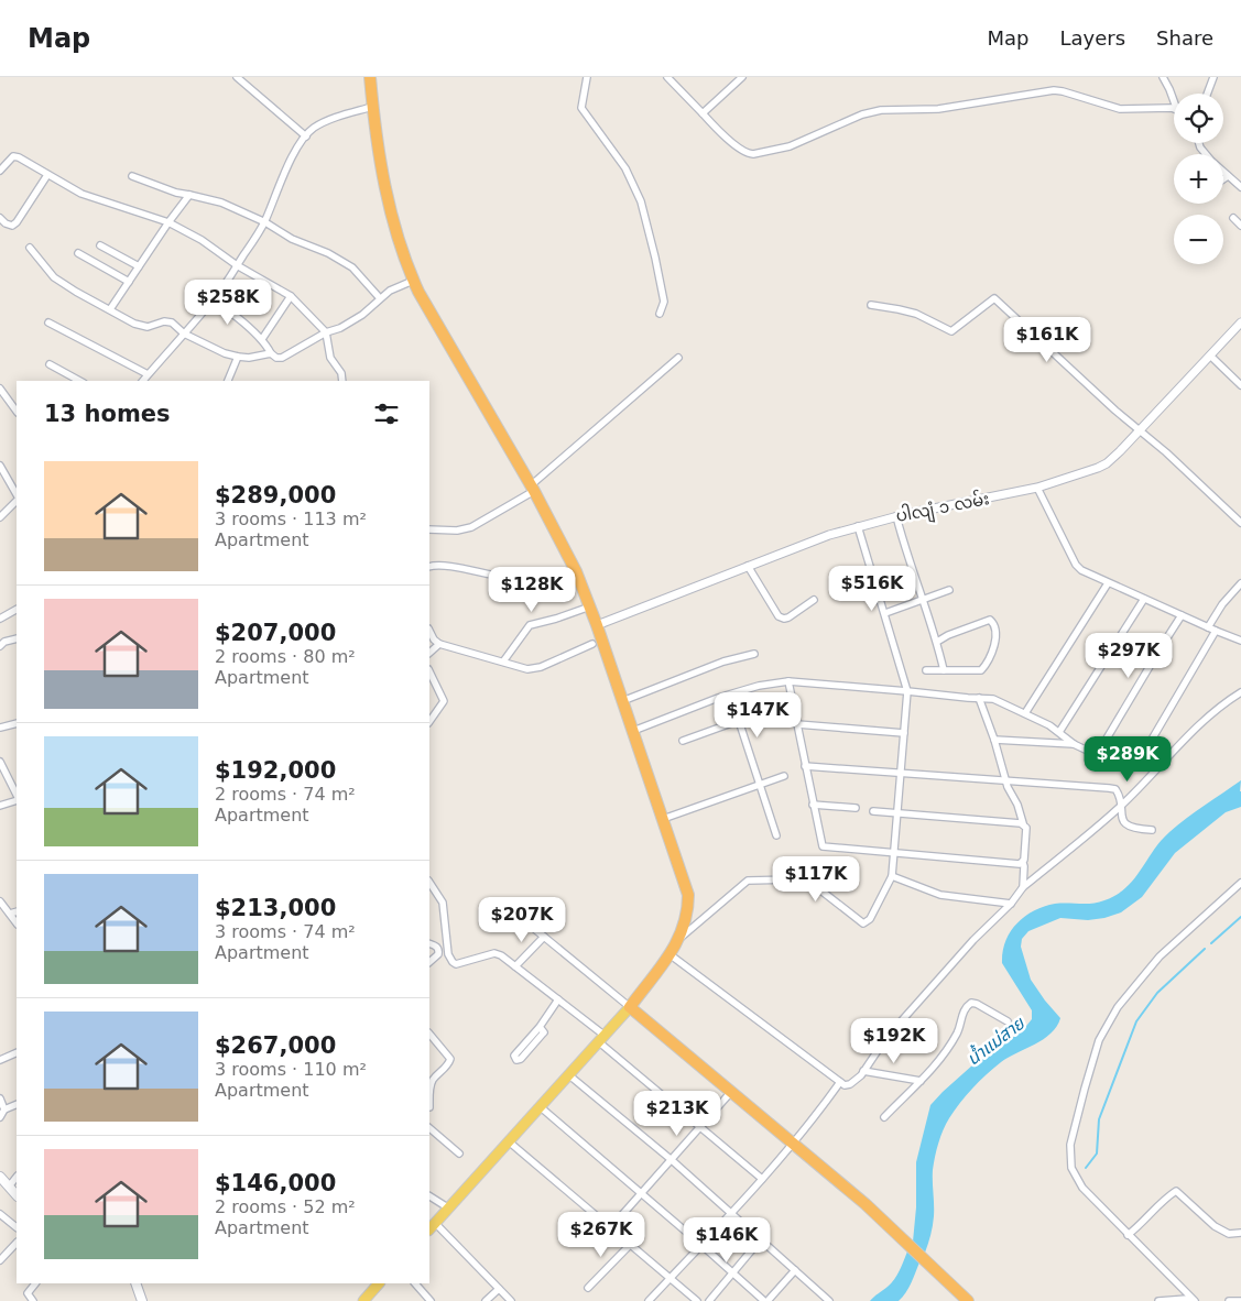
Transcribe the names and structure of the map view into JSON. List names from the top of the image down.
{
  "streets": {
    "street": ["ပါလျံ ၁ လမ်း"]
  },
  "water": ["น้ำแม่สาย"],
  "page": {
    "header": "Map",
    "nav": ["Map", "Layers", "Share"],
    "map_buttons": ["+", "−"],
    "price": [
      "$258K",
      "$161K",
      "$516K",
      "$128K",
      "$297K",
      "$147K",
      "$289K",
      "$117K",
      "$207K",
      "$192K",
      "$213K",
      "$267K",
      "$146K"
    ],
    "heading": "13 homes",
    "list": [
      {
        "name": "$289,000",
        "note": "3 rooms · 113 m² · Apartment"
      },
      {
        "name": "$207,000",
        "note": "2 rooms · 80 m² · Apartment"
      },
      {
        "name": "$192,000",
        "note": "2 rooms · 74 m² · Apartment"
      },
      {
        "name": "$213,000",
        "note": "3 rooms · 74 m² · Apartment"
      },
      {
        "name": "$267,000",
        "note": "3 rooms · 110 m² · Apartment"
      },
      {
        "name": "$146,000",
        "note": "2 rooms · 52 m² · Apartment"
      }
    ]
  }
}
